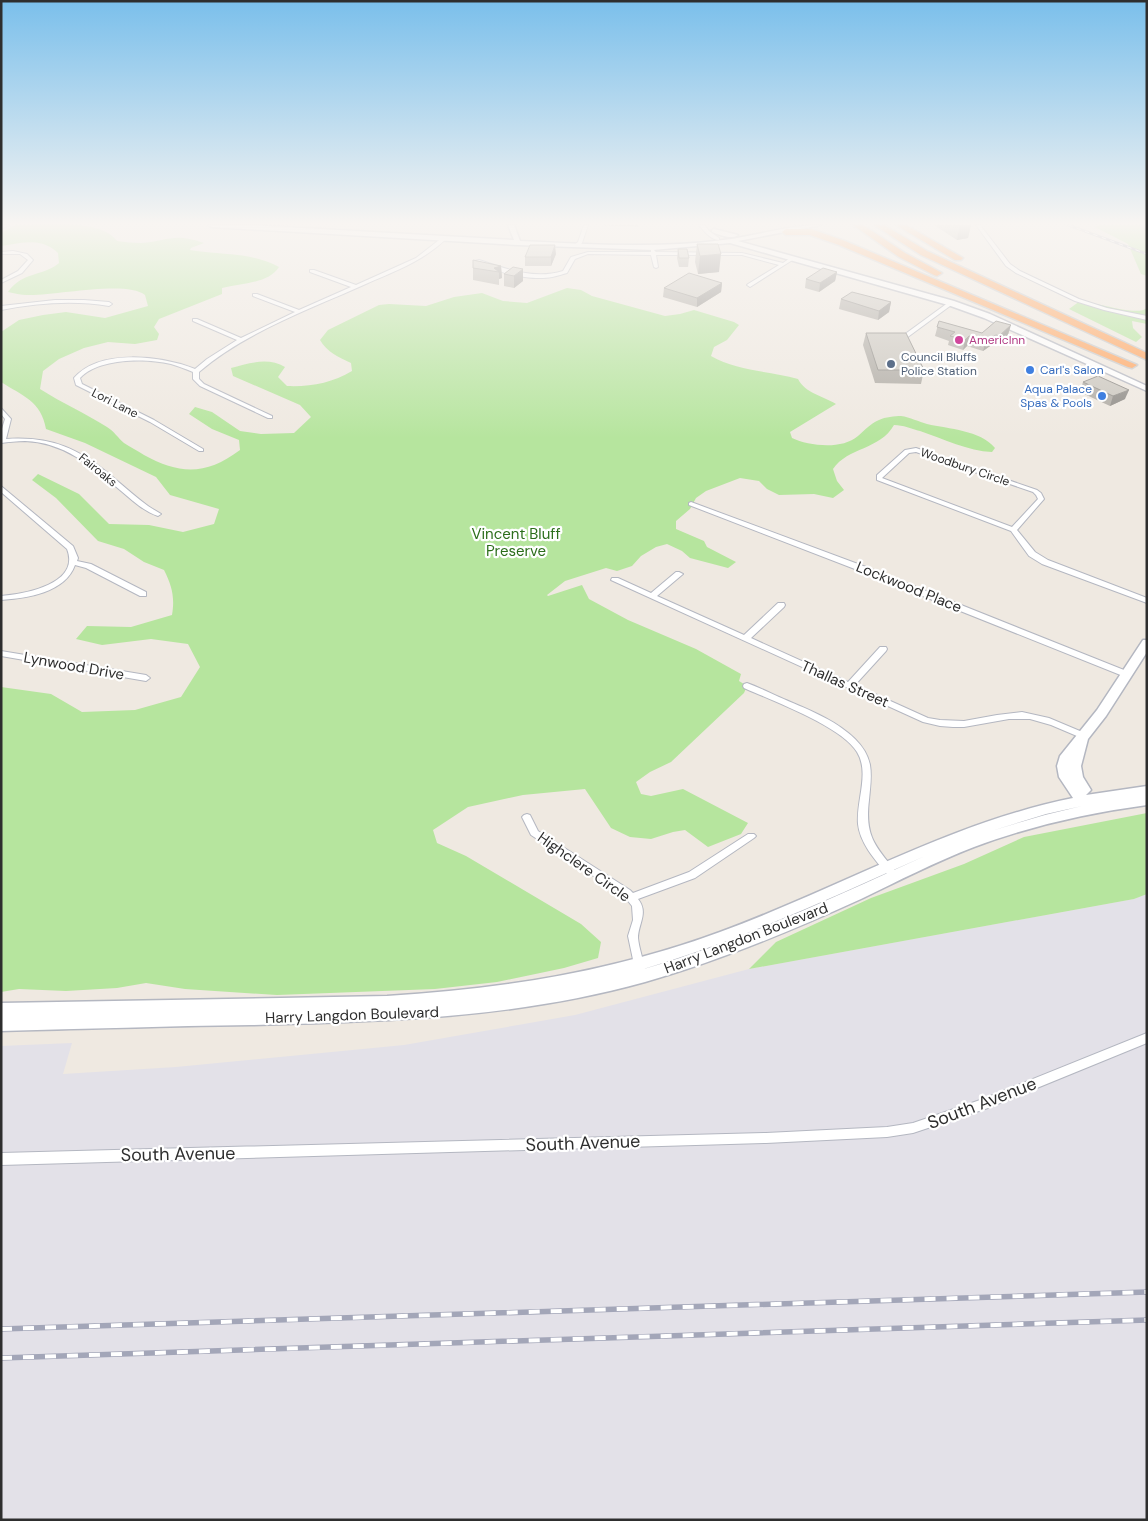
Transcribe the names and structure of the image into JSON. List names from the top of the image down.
{
  "streets": {
    "main road": ["Harry Langdon Boulevard"],
    "street": [
      "Lori Lane",
      "Woodbury Circle",
      "Fairoaks",
      "Lockwood Place",
      "Lynwood Drive",
      "Thallas Street",
      "Highclere Circle",
      "South Avenue"
    ]
  },
  "crossings": [
    ["Highclere Circle", "Harry Langdon Boulevard"]
  ],
  "parks": ["Vincent Bluff Preserve"],
  "places": [
    "AmericInn",
    "Council Bluffs Police Station",
    "Carl's Salon",
    "Aqua Palace Spas & Pools"
  ]
}
